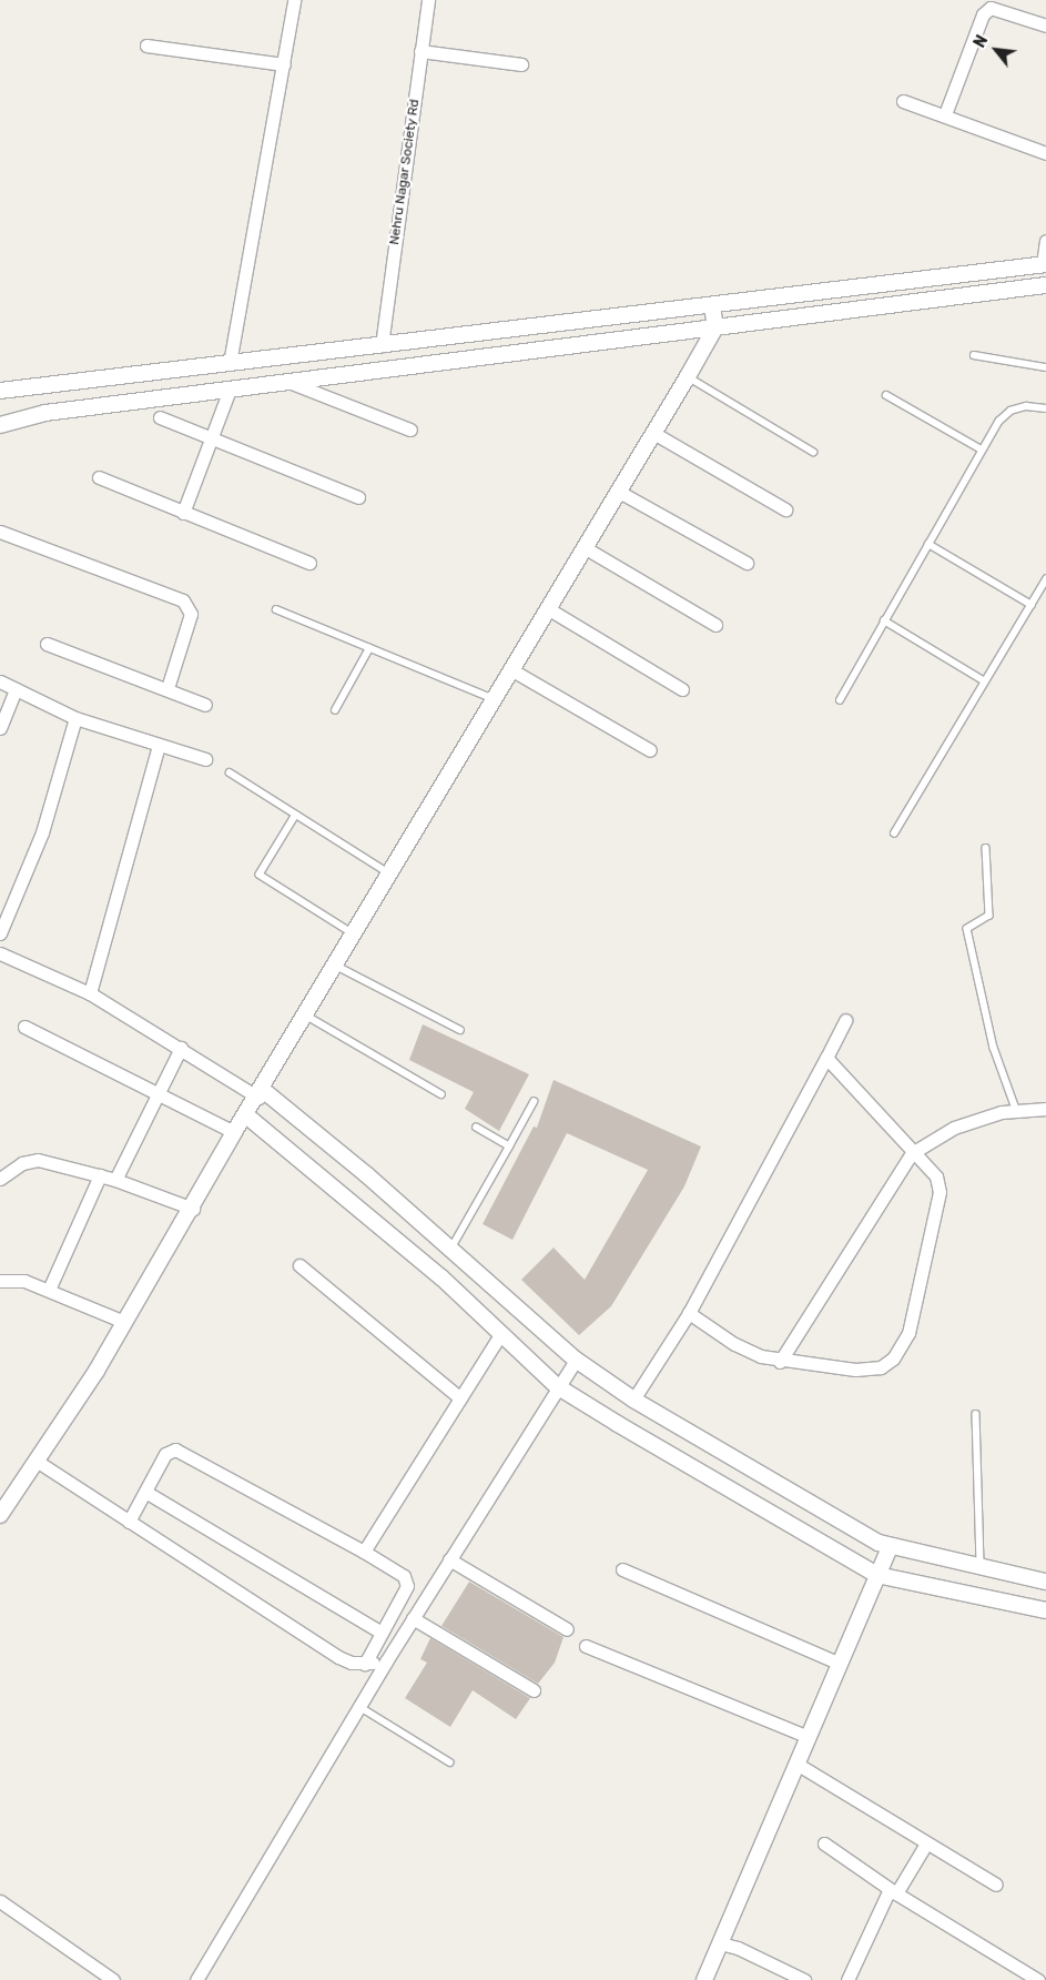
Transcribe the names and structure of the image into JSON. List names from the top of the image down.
{
  "streets": {
    "street": ["Nehru Nagar Society Rd"]
  },
  "north": "top left"
}
